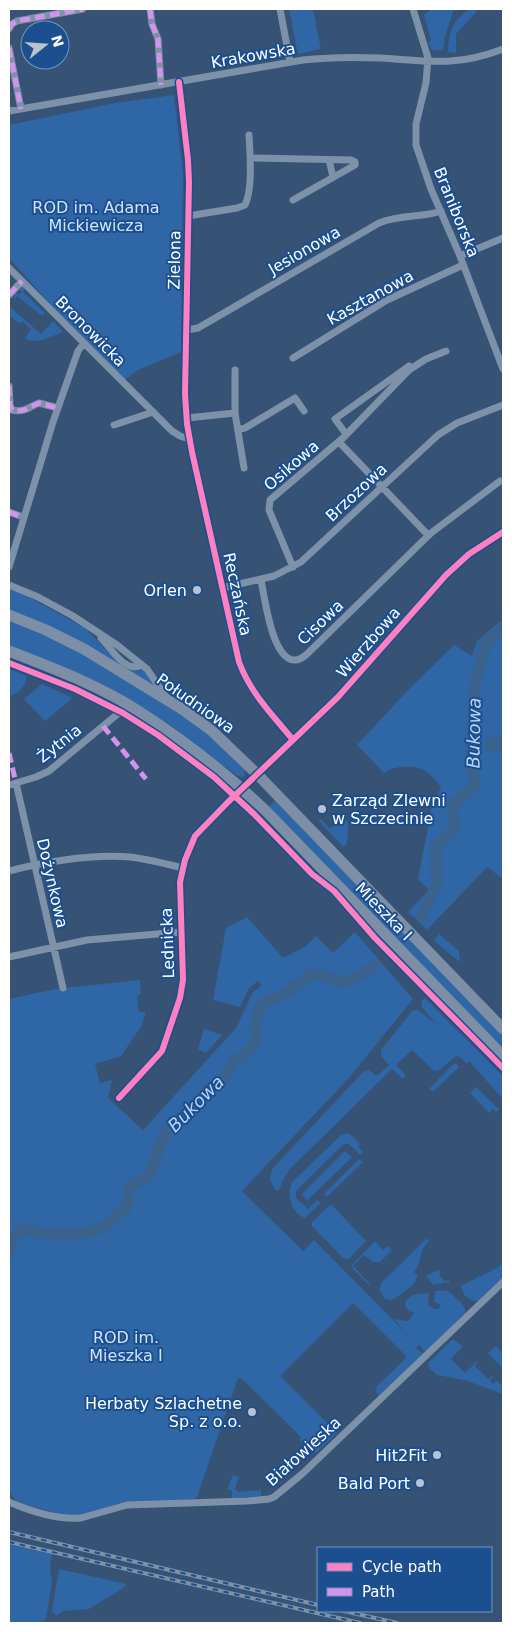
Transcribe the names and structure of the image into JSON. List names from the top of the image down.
{
  "streets": {
    "main road": ["Południowa", "Mieszka I"],
    "street": [
      "Krakowska",
      "Braniborska",
      "Jesionowa",
      "Zielona",
      "Kasztanowa",
      "Bronowicka",
      "Osikowa",
      "Brzozowa",
      "Reczańska",
      "Cisowa",
      "Wierzbowa",
      "Żytnia",
      "Dożynkowa",
      "Lednicka",
      "Białowieska"
    ]
  },
  "crossings": [
    ["Krakowska", "Braniborska"],
    ["Krakowska", "Zielona"],
    ["Braniborska", "Jesionowa"],
    ["Braniborska", "Kasztanowa"],
    ["Jesionowa", "Zielona"],
    ["Zielona", "Bronowicka"],
    ["Zielona", "Reczańska"],
    ["Bronowicka", "Reczańska"],
    ["Osikowa", "Brzozowa"],
    ["Brzozowa", "Reczańska"],
    ["Brzozowa", "Cisowa"],
    ["Reczańska", "Wierzbowa"],
    ["Wierzbowa", "Południowa"],
    ["Wierzbowa", "Mieszka I"],
    ["Południowa", "Mieszka I"],
    ["Żytnia", "Dożynkowa"],
    ["Mieszka I", "Lednicka"]
  ],
  "water": ["Bukowa"],
  "parks": ["ROD im. Adama Mickiewicza", "ROD im. Mieszka I"],
  "places": [
    "Orlen",
    "Zarząd Zlewni w Szczecinie",
    "Herbaty Szlachetne Sp. z o.o.",
    "Hit2Fit",
    "Bald Port"
  ],
  "legend": ["Cycle path", "Path"],
  "north": "right"
}
